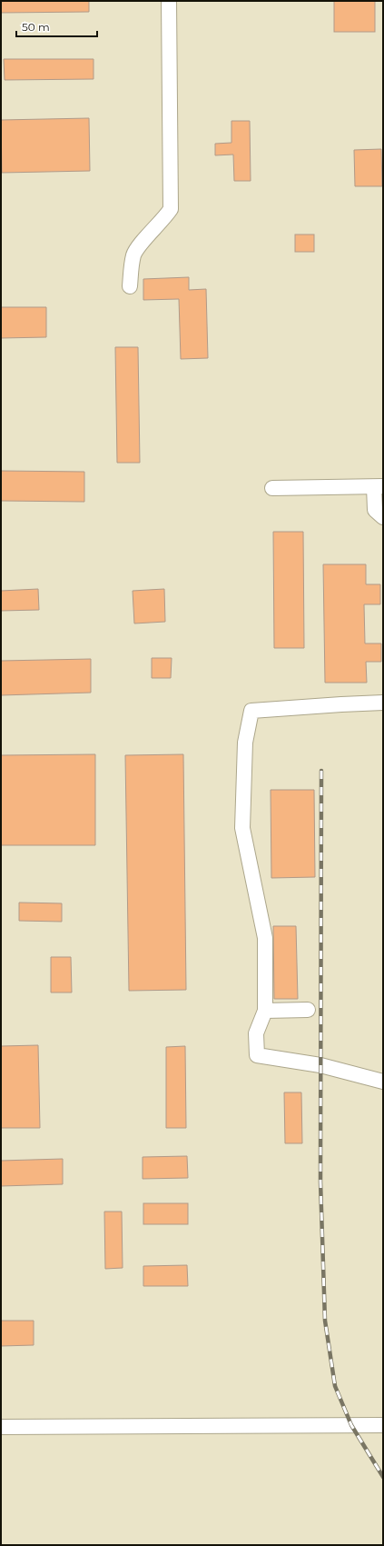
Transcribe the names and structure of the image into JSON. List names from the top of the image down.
{
  "scale_bar": "50 m"
}
